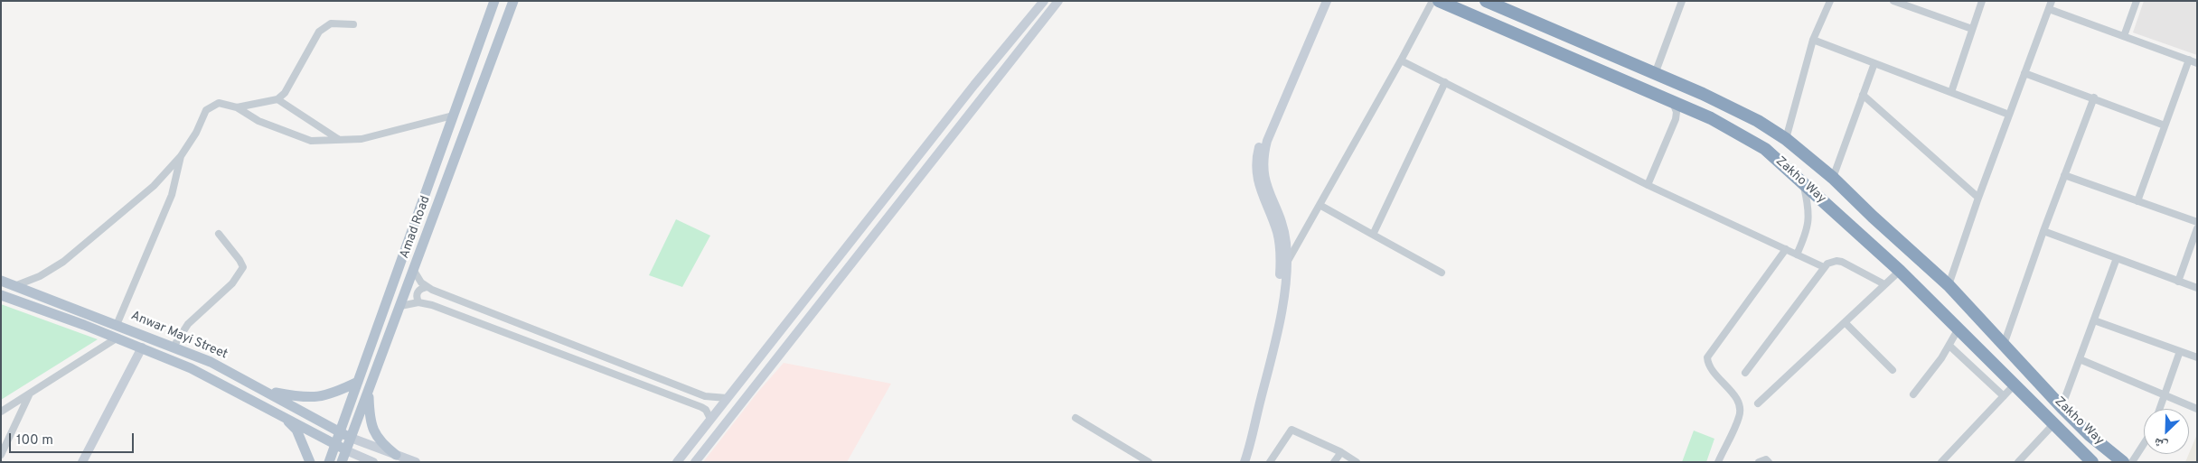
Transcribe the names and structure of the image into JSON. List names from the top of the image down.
{
  "streets": {
    "highway": ["Zakho Way"],
    "main road": ["Amad Road", "Anwar Mayi Street"]
  },
  "crossings": [
    ["Amad Road", "Anwar Mayi Street"]
  ],
  "scale_bar": "100 m",
  "north": "bottom left"
}
